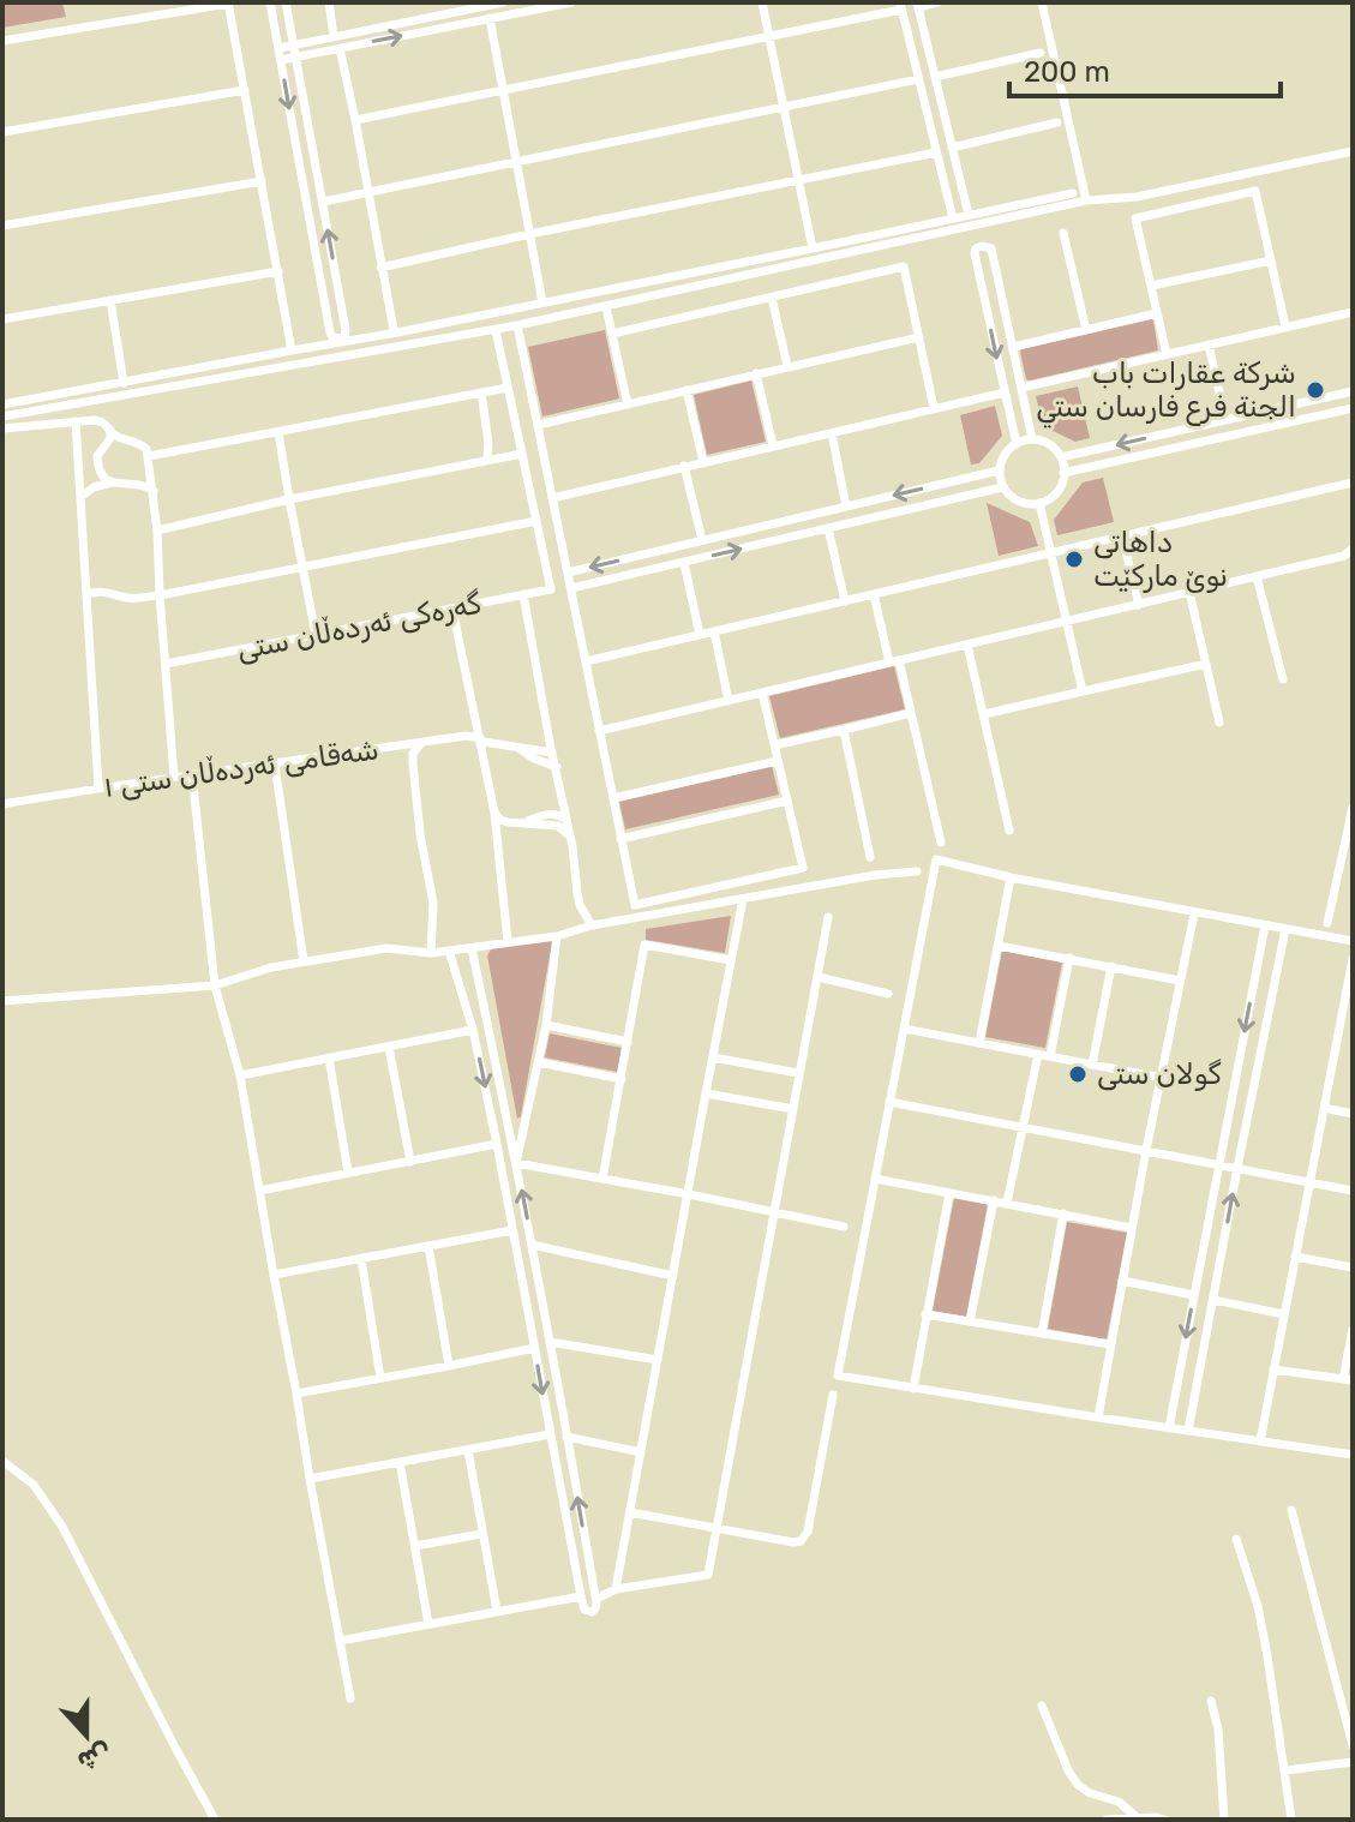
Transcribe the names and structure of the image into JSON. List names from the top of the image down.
{
  "streets": {
    "street": ["گەرەکی ئەردەڵان ستی", "شەقامی ئەردەڵان ستی ١"]
  },
  "places": ["شرکة عقارات باب الجنة فرع فارسان ستي", "داهاتی نوێ مارکێت", "گولان ستی"],
  "scale_bar": "200 m",
  "north": "bottom"
}
